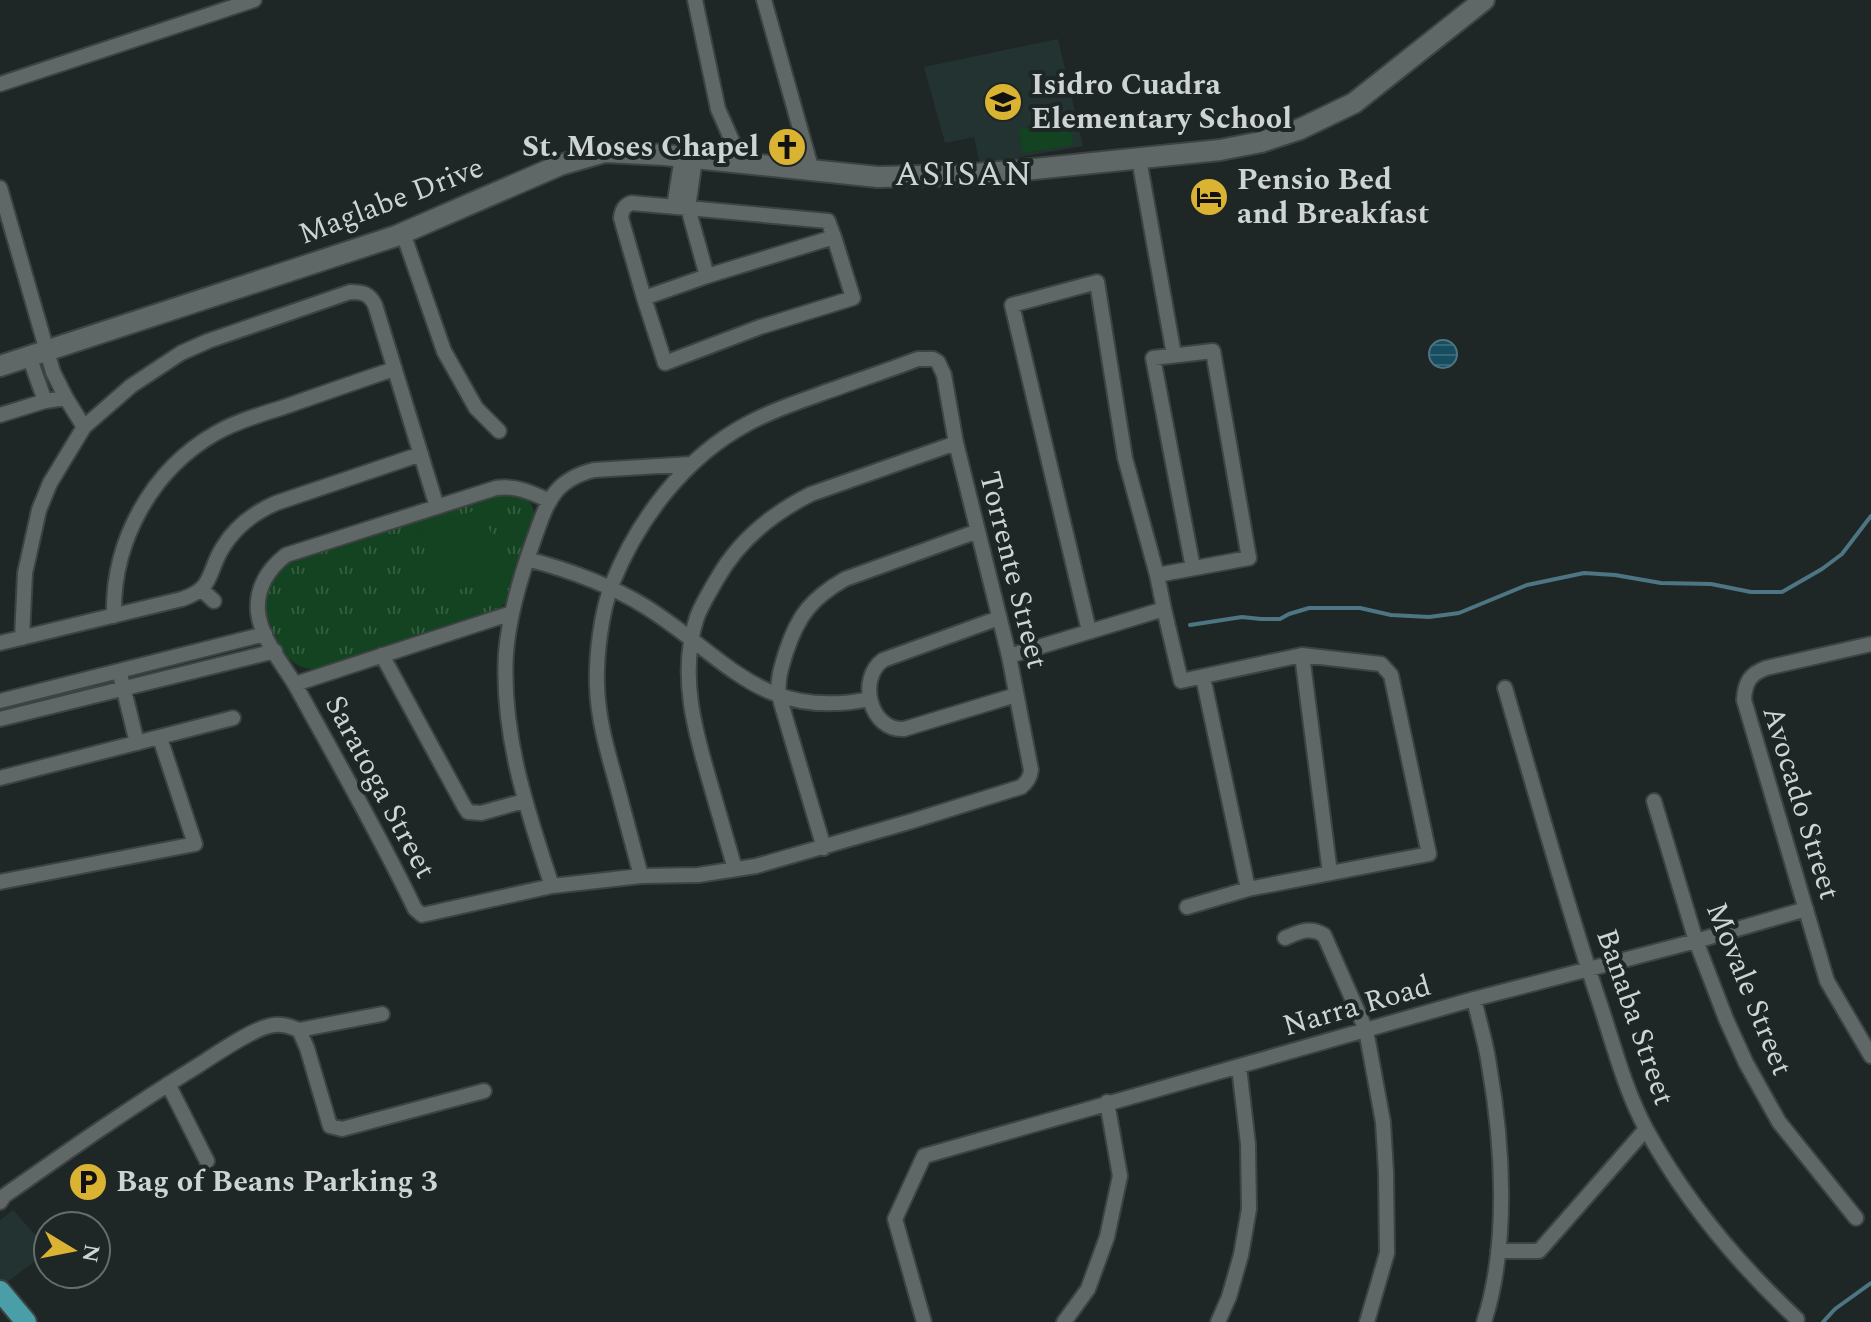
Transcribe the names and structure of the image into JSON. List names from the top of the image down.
{
  "streets": {
    "main road": ["Maglabe Drive"],
    "street": [
      "Torrente Street",
      "Saratoga Street",
      "Avocado Street",
      "Movale Street",
      "Narra Road",
      "Banaba Street"
    ]
  },
  "crossings": [
    ["Torrente Street", "Saratoga Street"],
    ["Avocado Street", "Narra Road"],
    ["Movale Street", "Narra Road"],
    ["Narra Road", "Banaba Street"]
  ],
  "districts": ["ASISAN"],
  "places": {
    "school or university": ["Isidro Cuadra Elementary School"],
    "church": ["St. Moses Chapel"],
    "hotel": ["Pensio Bed and Breakfast"],
    "parking": ["Bag of Beans Parking 3"]
  },
  "north": "right"
}
